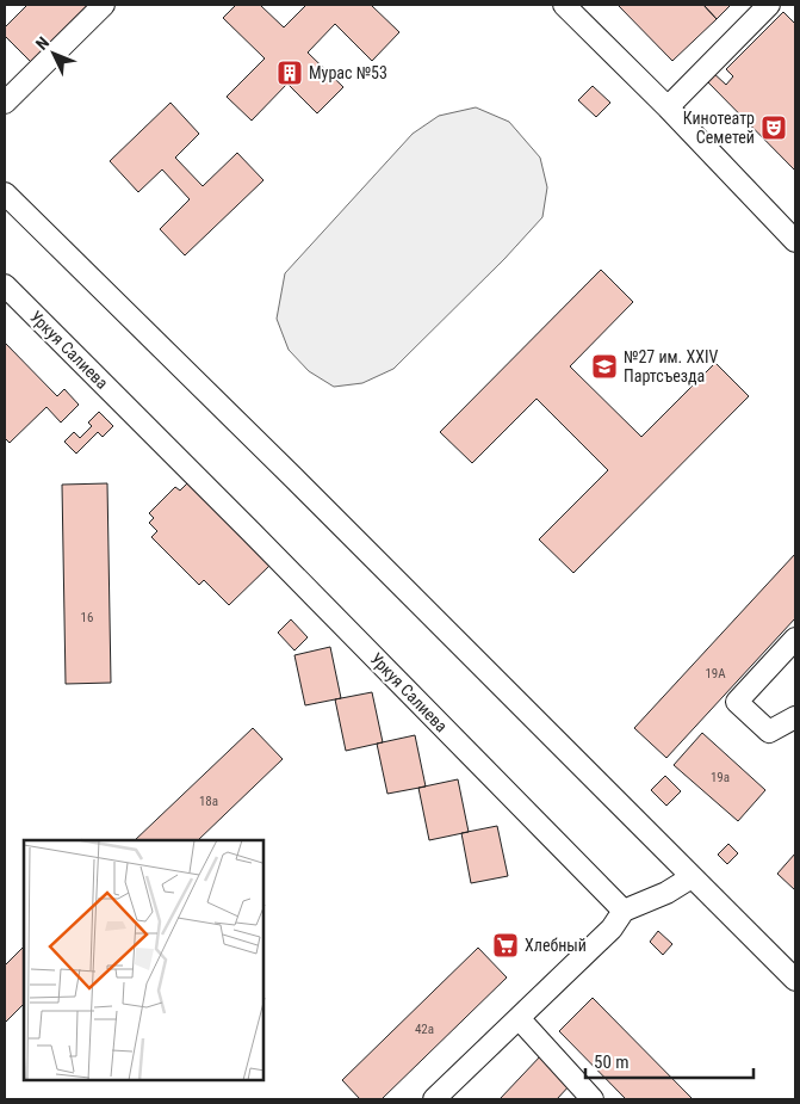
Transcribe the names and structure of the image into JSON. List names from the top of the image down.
{
  "streets": {
    "street": ["Уркуя Салиева"]
  },
  "places": {
    "building": ["Мурас №53"],
    "theatre": ["Кинотеатр Семетей"],
    "school or university": ["№27 им. XXIV Партсъезда"],
    "supermarket": ["Хлебный"]
  },
  "house_numbers": [
    "16",
    "19А",
    "19а",
    "18а",
    "42а"
  ],
  "scale_bar": "50 m",
  "north": "top left"
}
